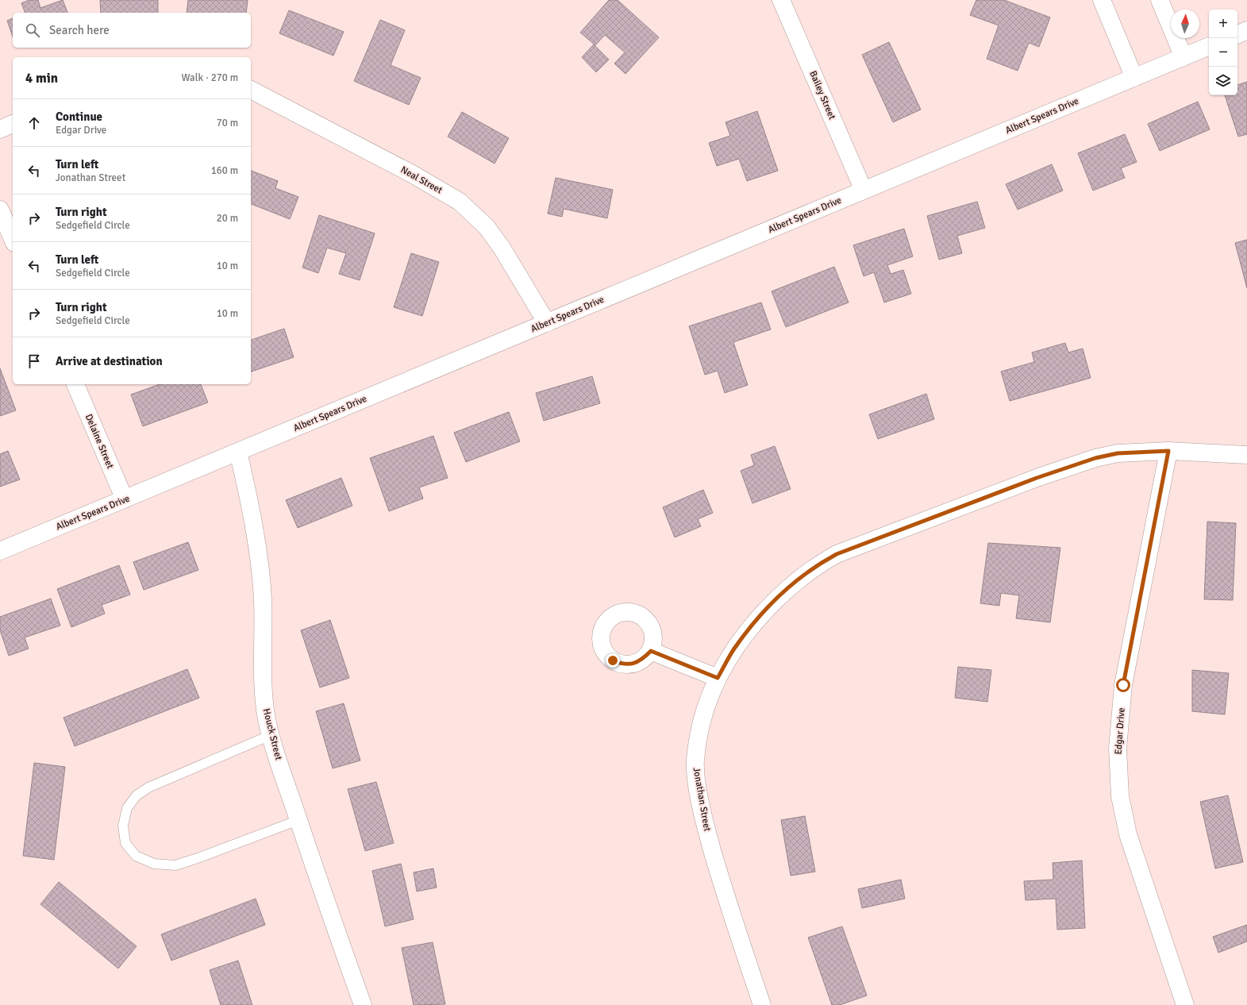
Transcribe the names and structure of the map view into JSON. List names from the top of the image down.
{
  "streets": {
    "street": [
      "Bailey Street",
      "Albert Spears Drive",
      "Neal Street",
      "Delaine Street",
      "Edgar Drive",
      "Houck Street",
      "Jonathan Street"
    ]
  },
  "crossings": [
    ["Bailey Street", "Albert Spears Drive"],
    ["Albert Spears Drive", "Neal Street"],
    ["Albert Spears Drive", "Delaine Street"],
    ["Albert Spears Drive", "Houck Street"],
    ["Edgar Drive", "Jonathan Street"]
  ],
  "north": "top",
  "page": {
    "map_buttons": ["+", "−"],
    "search": "Search here",
    "heading": ["4 min", "Walk · 270 m"],
    "list": [
      ["Continue", "Edgar Drive", "70 m"],
      ["Turn left", "Jonathan Street", "160 m"],
      ["Turn right", "Sedgefield Circle", "20 m"],
      ["Turn left", "Sedgefield Circle", "10 m"],
      ["Turn right", "Sedgefield Circle", "10 m"],
      "Arrive at destination"
    ]
  }
}
